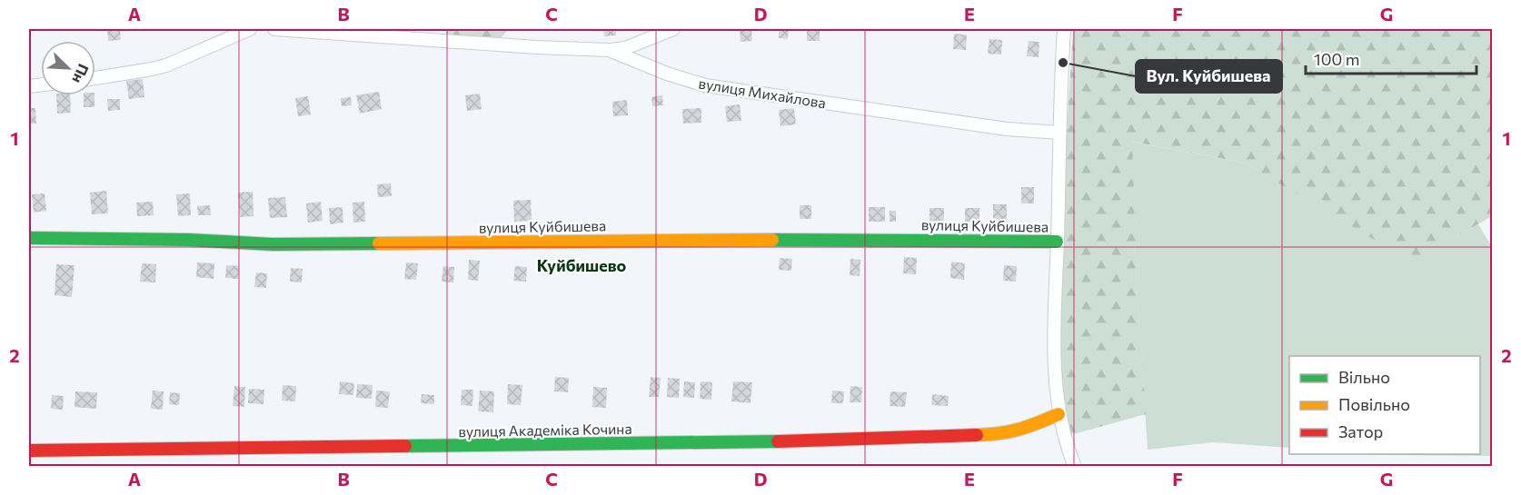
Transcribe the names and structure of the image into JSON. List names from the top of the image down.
{
  "streets": {
    "street": ["вулиця Михайлова", "вулиця Куйбишева", "вулиця Академіка Кочина"]
  },
  "districts": ["Куйбишево"],
  "places": ["Вул. Куйбишева"],
  "legend": ["Вільно", "Повільно", "Затор"],
  "scale_bar": "100 m",
  "north": "bottom right",
  "grid": {
    "columns": [
      "A",
      "B",
      "C",
      "D",
      "E",
      "F",
      "G"
    ],
    "rows": ["1", "2"]
  }
}
